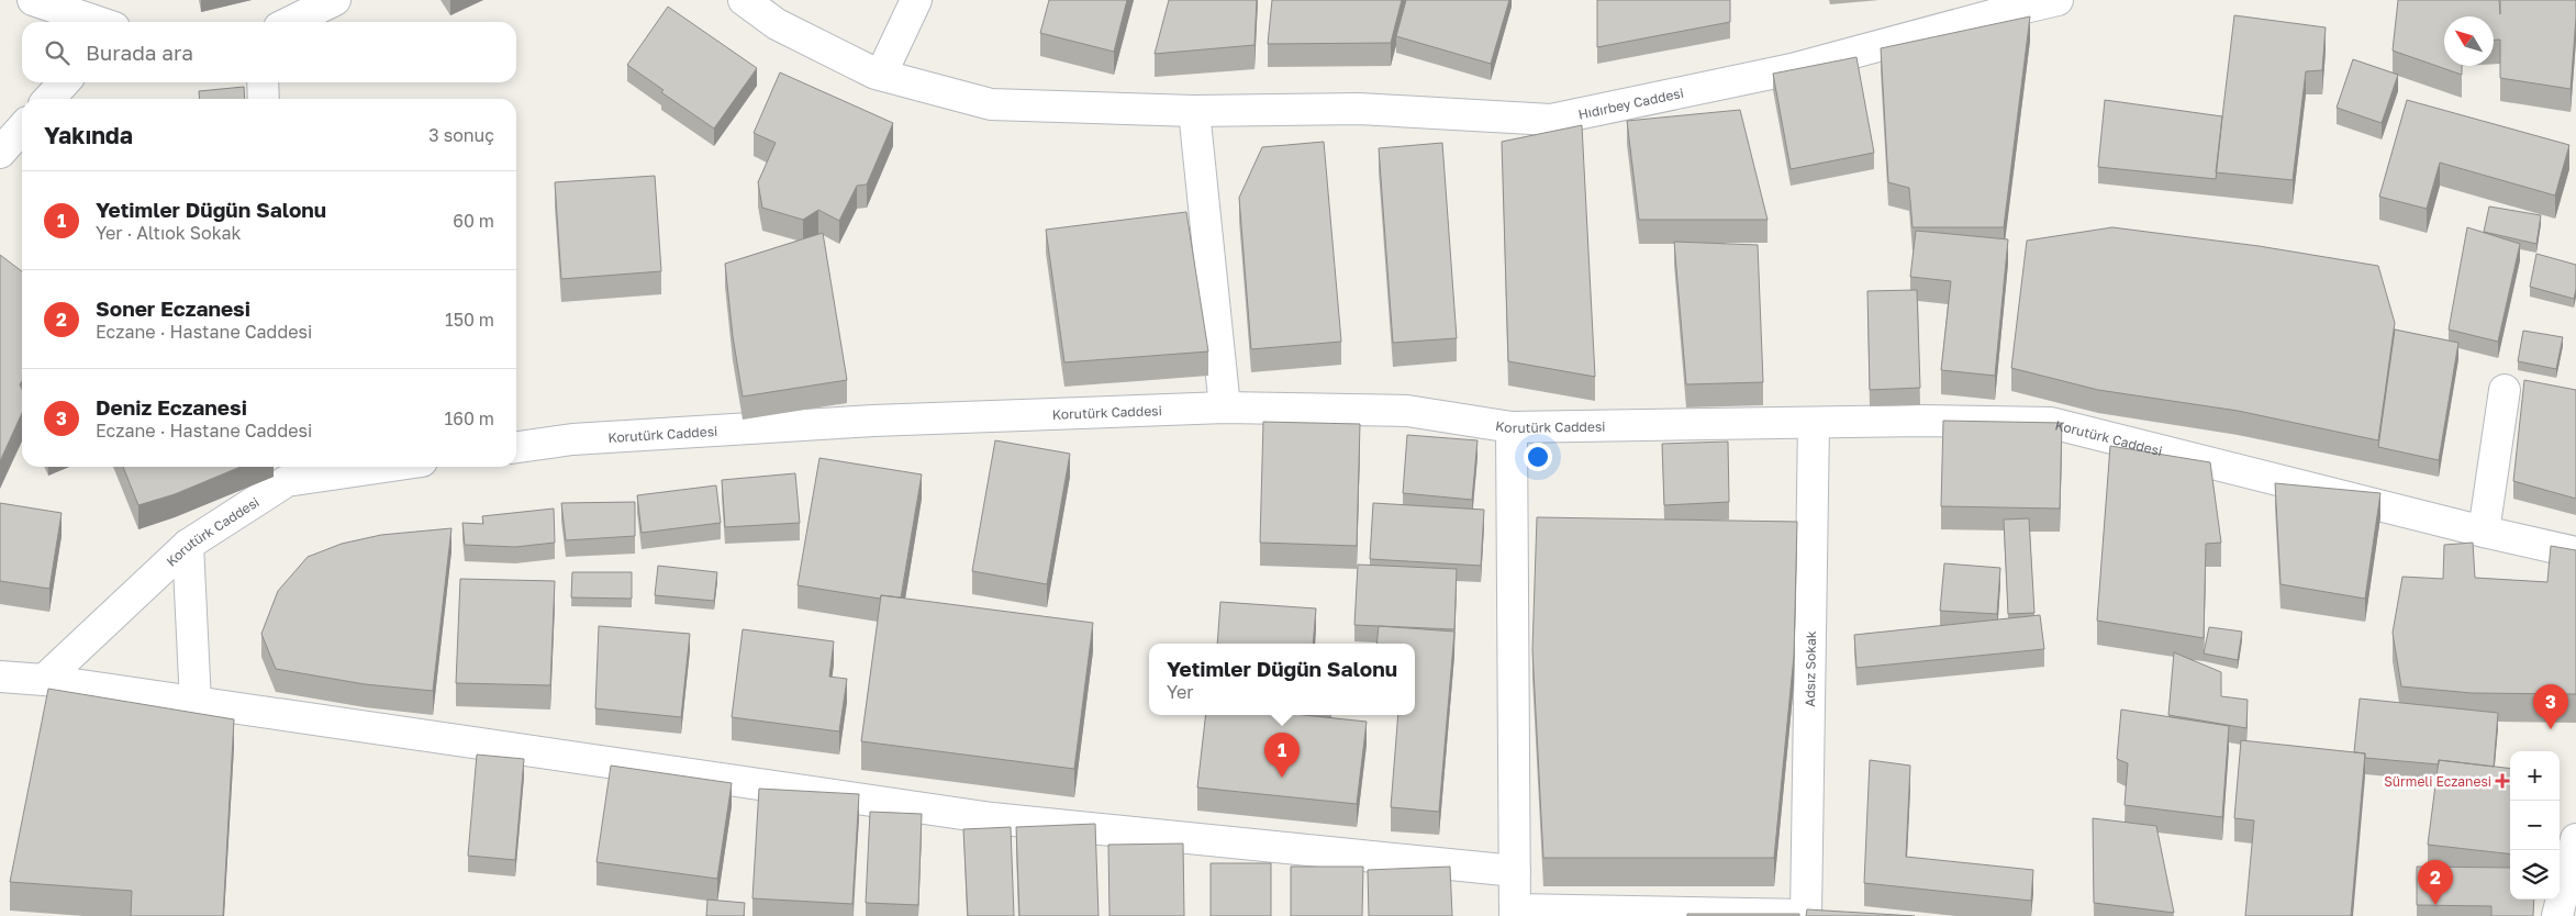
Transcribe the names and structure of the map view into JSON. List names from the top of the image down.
{
  "streets": {
    "street": ["Hıdırbey Caddesi", "Korutürk Caddesi", "Adsız Sokak"]
  },
  "crossings": [
    ["Korutürk Caddesi", "Adsız Sokak"]
  ],
  "places": {
    "health": ["Sürmeli Eczanesi"]
  },
  "north": "top left",
  "page": {
    "search": "Burada ara",
    "heading": ["Yakında", "3 sonuç"],
    "list": [
      {
        "mark": "1",
        "name": "Yetimler Düğün Salonu",
        "note": "Yer · Altıok Sokak",
        "value": "60 m"
      },
      {
        "mark": "2",
        "name": "Soner Eczanesi",
        "note": "Eczane · Hastane Caddesi",
        "value": "150 m"
      },
      {
        "mark": "3",
        "name": "Deniz Eczanesi",
        "note": "Eczane · Hastane Caddesi",
        "value": "160 m"
      }
    ],
    "popup": ["Yetimler Düğün Salonu", "Yer"],
    "pins": ["3", "1", "2"],
    "map_buttons": ["+", "−"]
  }
}
